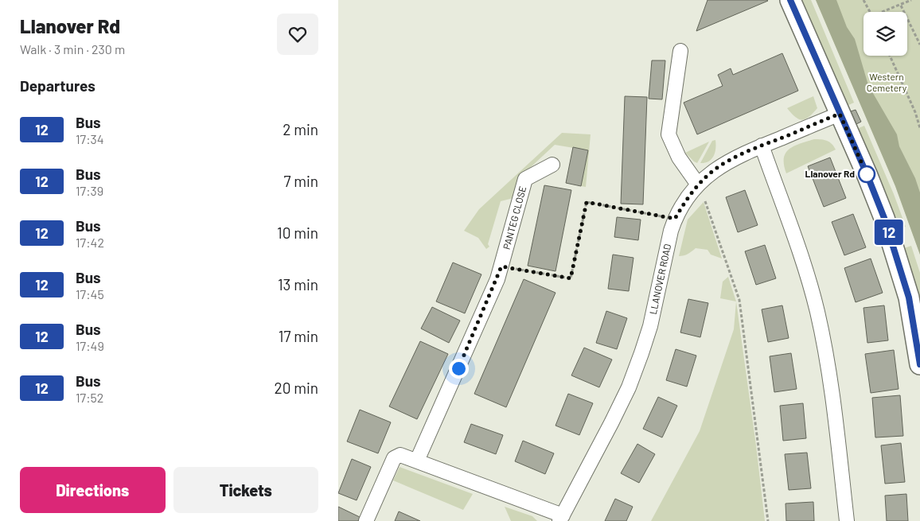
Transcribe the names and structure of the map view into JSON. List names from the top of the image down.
{
  "streets": {
    "street": ["PANTEG CLOSE", "LLANOVER ROAD"]
  },
  "parks": ["Western Cemetery"],
  "places": ["Llanover Rd"],
  "lines": ["bus line 12"],
  "page": {
    "heading": [
      ["Llanover Rd", "Walk · 3 min · 230 m"],
      "Departures"
    ],
    "on_map": "12",
    "list": [
      {
        "mark": "12",
        "name": "Bus",
        "note": "17:34",
        "value": "2 min"
      },
      {
        "mark": "12",
        "name": "Bus",
        "note": "17:39",
        "value": "7 min"
      },
      {
        "mark": "12",
        "name": "Bus",
        "note": "17:42",
        "value": "10 min"
      },
      {
        "mark": "12",
        "name": "Bus",
        "note": "17:45",
        "value": "13 min"
      },
      {
        "mark": "12",
        "name": "Bus",
        "note": "17:49",
        "value": "17 min"
      },
      {
        "mark": "12",
        "name": "Bus",
        "note": "17:52",
        "value": "20 min"
      }
    ],
    "buttons": ["Directions", "Tickets"]
  }
}
